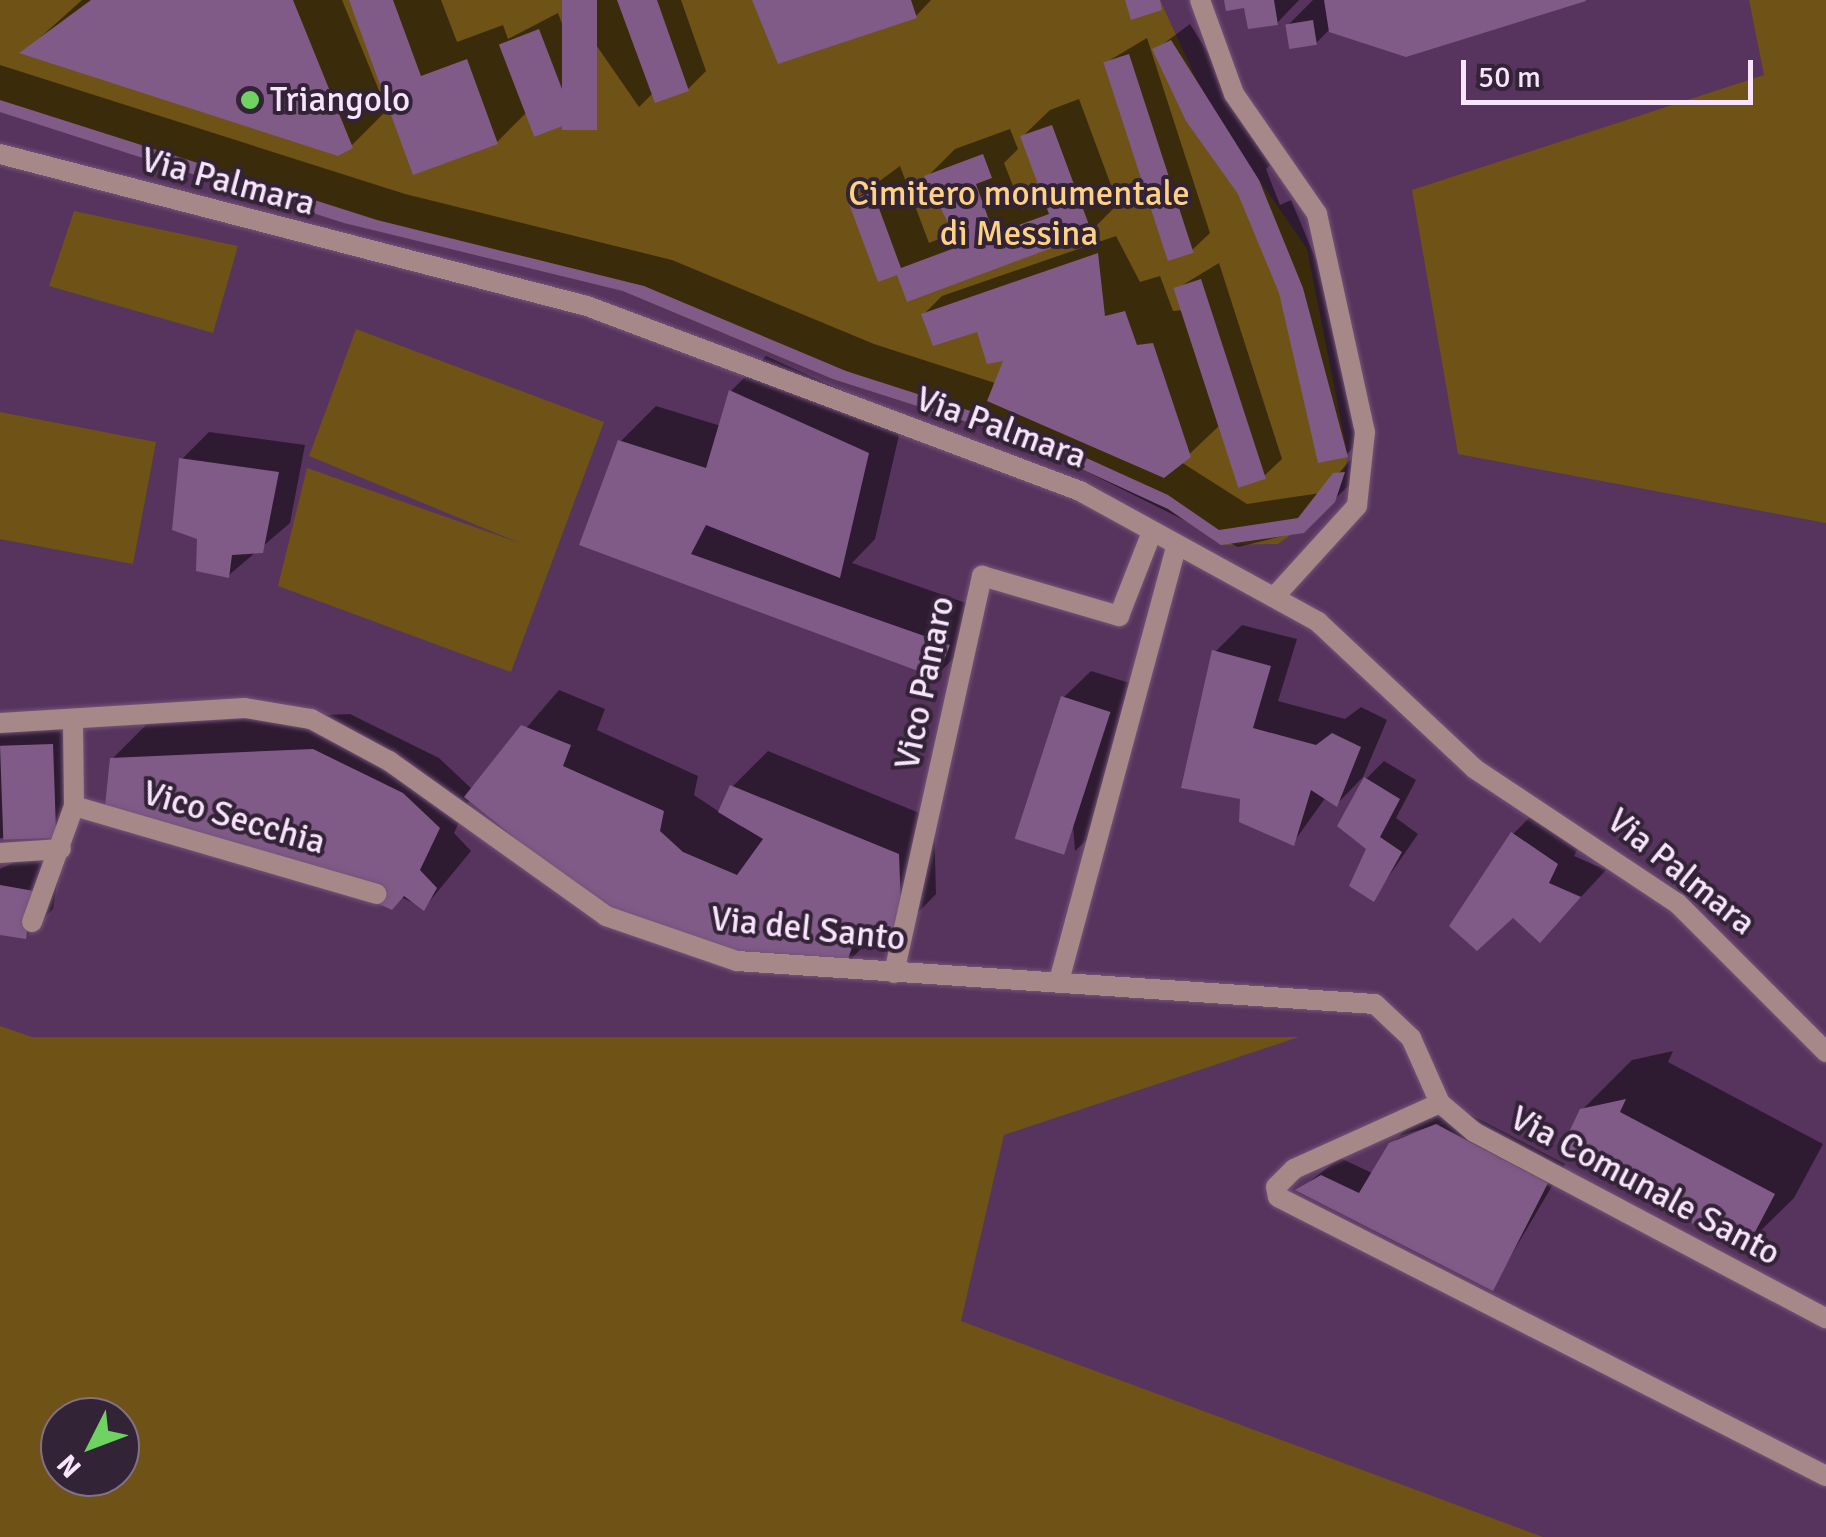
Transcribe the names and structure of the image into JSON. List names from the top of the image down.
{
  "streets": {
    "street": [
      "Via Palmara",
      "Vico Panaro",
      "Vico Secchia",
      "Via del Santo",
      "Via Comunale Santo"
    ]
  },
  "crossings": [
    ["Via Palmara", "Vico Panaro"],
    ["Vico Panaro", "Via del Santo"],
    ["Via del Santo", "Via Comunale Santo"]
  ],
  "parks": ["Cimitero monumentale di Messina"],
  "places": ["Triangolo"],
  "scale_bar": "50 m",
  "north": "bottom left"
}
